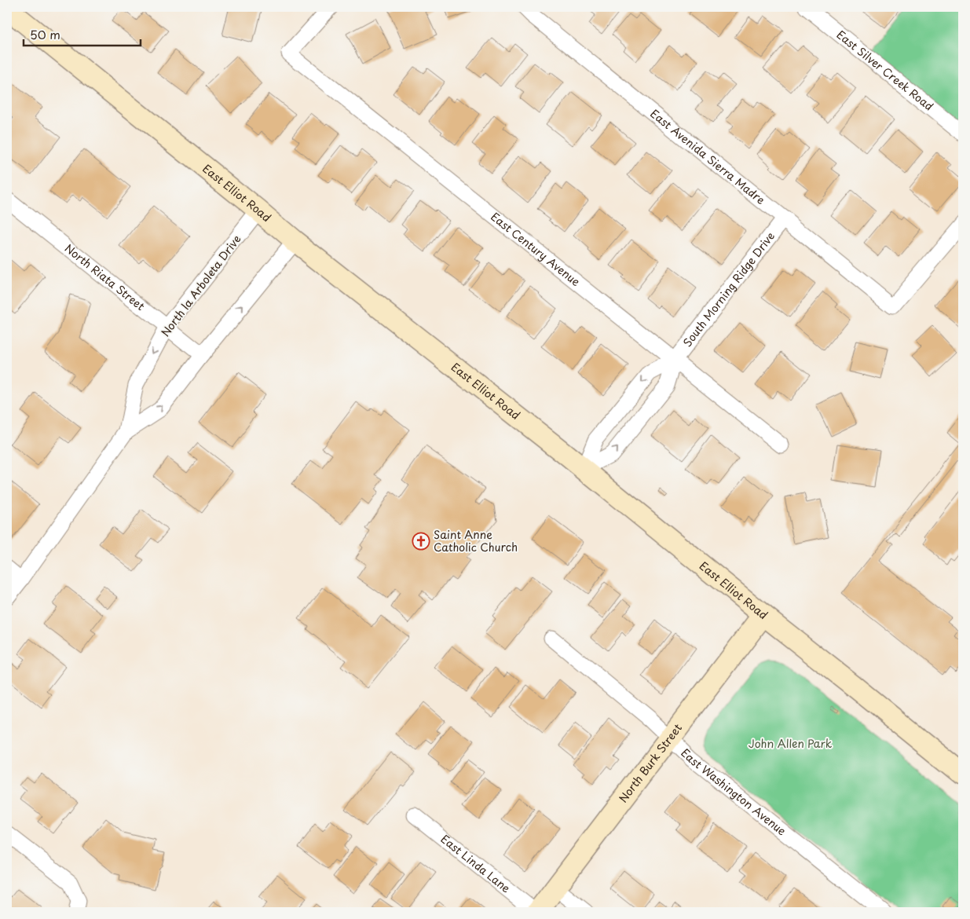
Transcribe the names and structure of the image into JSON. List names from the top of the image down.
{
  "streets": {
    "main road": ["East Elliot Road", "North Burk Street"],
    "street": [
      "East Silver Creek Road",
      "East Avenida Sierra Madre",
      "East Century Avenue",
      "North Riata Street",
      "North la Arboleta Drive",
      "South Morning Ridge Drive",
      "East Washington Avenue",
      "East Linda Lane"
    ]
  },
  "crossings": [
    ["East Avenida Sierra Madre", "South Morning Ridge Drive"],
    ["East Elliot Road", "North la Arboleta Drive"],
    ["East Elliot Road", "South Morning Ridge Drive"],
    ["East Elliot Road", "North Burk Street"],
    ["East Century Avenue", "South Morning Ridge Drive"],
    ["North Riata Street", "North la Arboleta Drive"],
    ["North Burk Street", "East Washington Avenue"],
    ["North Burk Street", "East Linda Lane"]
  ],
  "parks": ["John Allen Park"],
  "places": {
    "church": ["Saint Anne Catholic Church"]
  },
  "scale_bar": "50 m"
}
